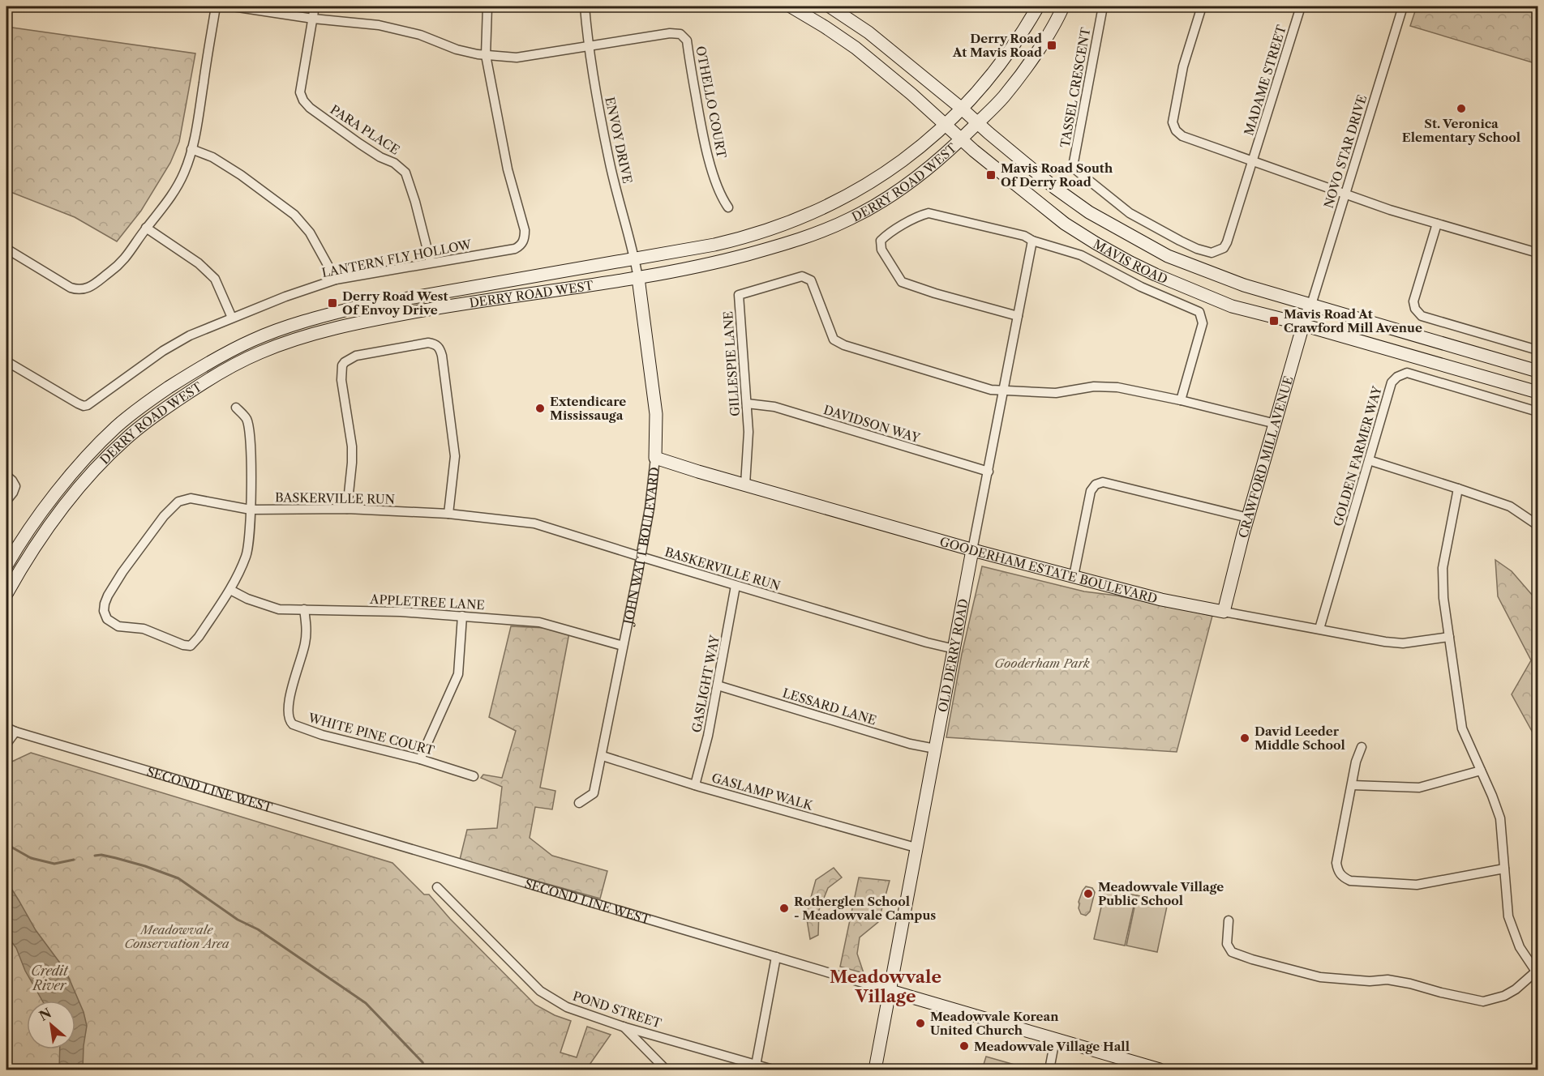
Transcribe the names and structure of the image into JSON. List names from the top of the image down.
{
  "streets": {
    "main road": [
      "DERRY ROAD WEST",
      "MAVIS ROAD",
      "CRAWFORD MILL AVENUE",
      "JOHN WATT BOULEVARD",
      "GOODERHAM ESTATE BOULEVARD",
      "OLD DERRY ROAD",
      "SECOND LINE WEST"
    ],
    "street": [
      "MADAME STREET",
      "TASSEL CRESCENT",
      "OTHELLO COURT",
      "PARA PLACE",
      "ENVOY DRIVE",
      "NOVO STAR DRIVE",
      "LANTERN FLY HOLLOW",
      "GILLESPIE LANE",
      "DAVIDSON WAY",
      "GOLDEN FARMER WAY",
      "BASKERVILLE RUN",
      "APPLETREE LANE",
      "GASLIGHT WAY",
      "LESSARD LANE",
      "WHITE PINE COURT",
      "GASLAMP WALK",
      "POND STREET"
    ]
  },
  "crossings": [
    ["MADAME STREET", "TASSEL CRESCENT"],
    ["OTHELLO COURT", "ENVOY DRIVE"],
    ["PARA PLACE", "LANTERN FLY HOLLOW"],
    ["ENVOY DRIVE", "DERRY ROAD WEST"],
    ["ENVOY DRIVE", "JOHN WATT BOULEVARD"],
    ["NOVO STAR DRIVE", "MAVIS ROAD"],
    ["NOVO STAR DRIVE", "CRAWFORD MILL AVENUE"],
    ["DERRY ROAD WEST", "MAVIS ROAD"],
    ["DERRY ROAD WEST", "JOHN WATT BOULEVARD"],
    ["MAVIS ROAD", "CRAWFORD MILL AVENUE"],
    ["GILLESPIE LANE", "DAVIDSON WAY"],
    ["GILLESPIE LANE", "GOODERHAM ESTATE BOULEVARD"],
    ["GILLESPIE LANE", "OLD DERRY ROAD"],
    ["DAVIDSON WAY", "OLD DERRY ROAD"],
    ["GOLDEN FARMER WAY", "GOODERHAM ESTATE BOULEVARD"],
    ["CRAWFORD MILL AVENUE", "GOODERHAM ESTATE BOULEVARD"],
    ["BASKERVILLE RUN", "JOHN WATT BOULEVARD"],
    ["BASKERVILLE RUN", "APPLETREE LANE"],
    ["BASKERVILLE RUN", "OLD DERRY ROAD"],
    ["BASKERVILLE RUN", "GASLIGHT WAY"],
    ["JOHN WATT BOULEVARD", "GOODERHAM ESTATE BOULEVARD"],
    ["JOHN WATT BOULEVARD", "APPLETREE LANE"],
    ["JOHN WATT BOULEVARD", "GASLAMP WALK"],
    ["GOODERHAM ESTATE BOULEVARD", "OLD DERRY ROAD"],
    ["APPLETREE LANE", "WHITE PINE COURT"],
    ["OLD DERRY ROAD", "LESSARD LANE"],
    ["OLD DERRY ROAD", "SECOND LINE WEST"],
    ["OLD DERRY ROAD", "GASLAMP WALK"],
    ["GASLIGHT WAY", "LESSARD LANE"],
    ["GASLIGHT WAY", "GASLAMP WALK"]
  ],
  "districts": ["Meadowvale Village"],
  "water": ["Credit River"],
  "parks": ["Gooderham Park", "Meadowvale Conservation Area"],
  "places": {
    "transit": [
      "Derry Road At Mavis Road",
      "Mavis Road South Of Derry Road",
      "Derry Road West Of Envoy Drive",
      "Mavis Road At Crawford Mill Avenue"
    ],
    "other": [
      "St. Veronica Elementary School",
      "Extendicare Mississauga",
      "David Leeder Middle School",
      "Meadowvale Village Public School",
      "Rotherglen School - Meadowvale Campus",
      "Meadowvale Korean United Church",
      "Meadowvale Village Hall"
    ]
  },
  "north": "top left"
}
